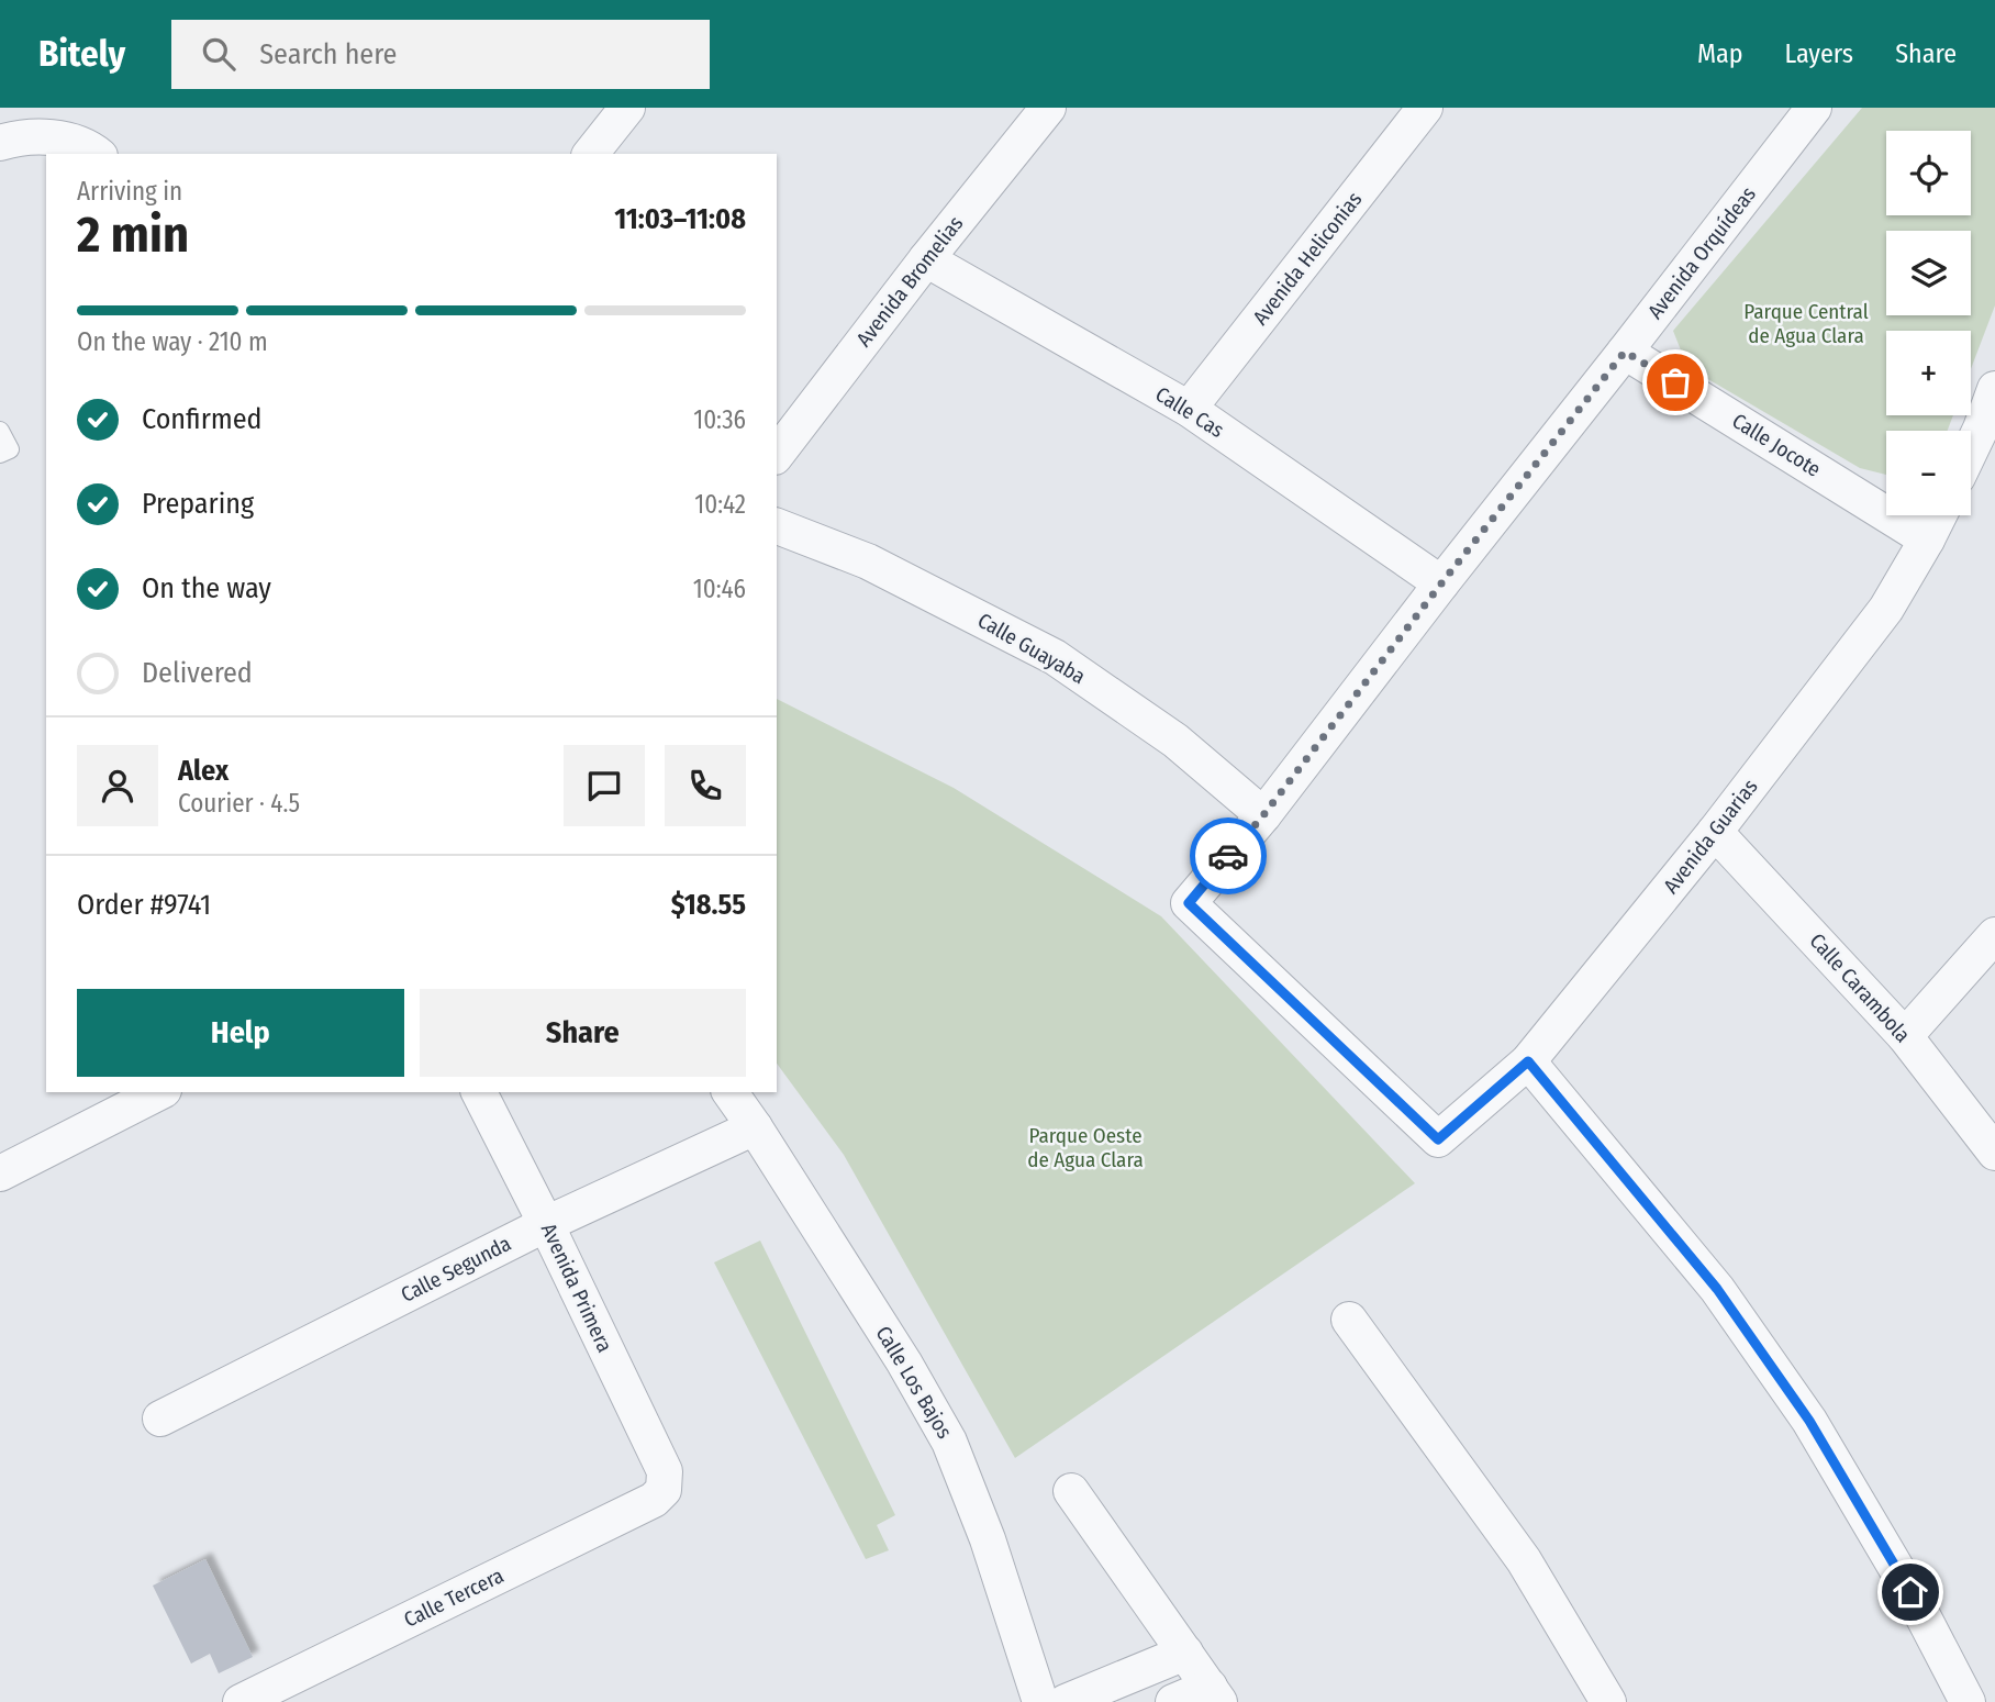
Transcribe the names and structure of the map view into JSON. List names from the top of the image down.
{
  "streets": {
    "street": [
      "Avenida Orquídeas",
      "Avenida Heliconias",
      "Avenida Bromelias",
      "Calle Cas",
      "Calle Jocote",
      "Calle Guayaba",
      "Avenida Guarias",
      "Calle Carambola",
      "Calle Segunda",
      "Avenida Primera",
      "Calle Los Bajos",
      "Calle Tercera"
    ]
  },
  "crossings": [
    ["Avenida Orquídeas", "Calle Cas"],
    ["Avenida Orquídeas", "Calle Jocote"],
    ["Avenida Orquídeas", "Calle Guayaba"],
    ["Avenida Orquídeas", "Avenida Guarias"],
    ["Avenida Heliconias", "Calle Cas"],
    ["Avenida Bromelias", "Calle Cas"],
    ["Calle Jocote", "Avenida Guarias"],
    ["Avenida Guarias", "Calle Carambola"],
    ["Calle Segunda", "Avenida Primera"],
    ["Calle Segunda", "Calle Los Bajos"],
    ["Avenida Primera", "Calle Tercera"]
  ],
  "parks": ["Parque Central de Agua Clara", "Parque Oeste de Agua Clara"],
  "page": {
    "header": "Bitely",
    "search": "Search here",
    "nav": ["Map", "Layers", "Share"],
    "map_buttons": ["+", "−"],
    "heading": ["2 min", "Arriving in", "11:03–11:08"],
    "panel": [
      "Alex",
      "Courier · 4.5",
      "Order #9741",
      "$18.55"
    ],
    "bar": "On the way · 210 m",
    "list": [
      ["Confirmed", "10:36"],
      ["Preparing", "10:42"],
      ["On the way", "10:46"],
      "Delivered"
    ],
    "buttons": ["Help", "Share"]
  }
}
